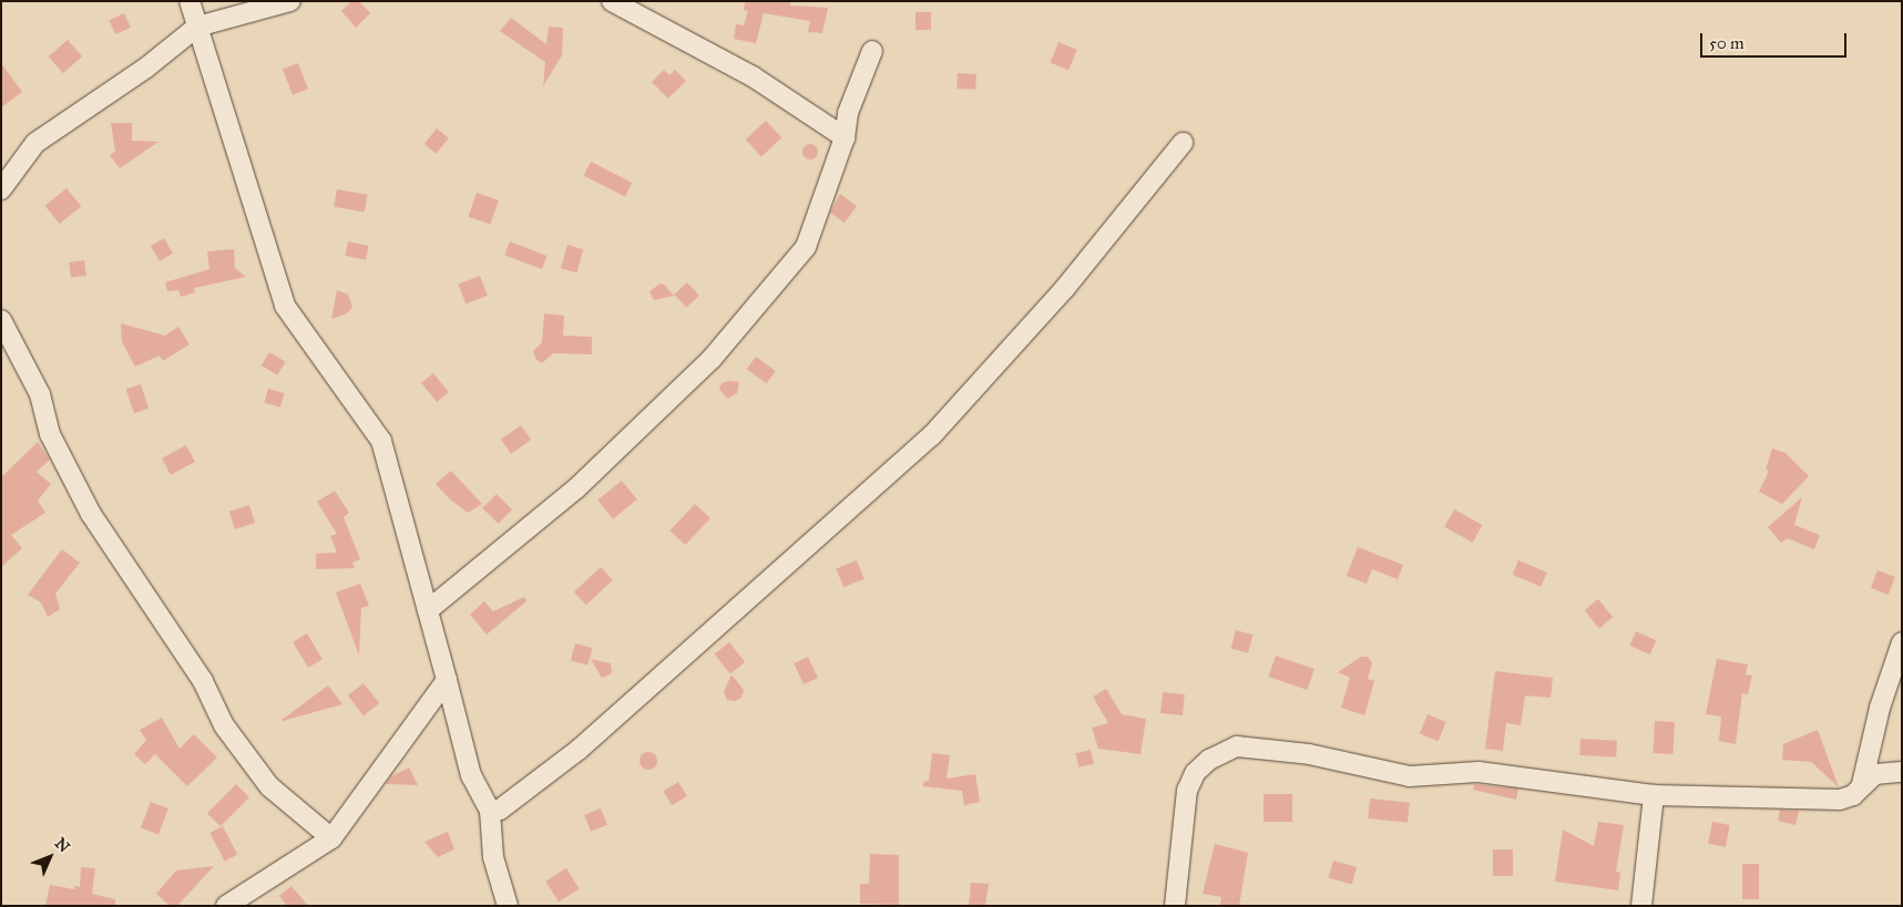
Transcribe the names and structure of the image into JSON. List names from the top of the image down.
{
  "scale_bar": "50 m",
  "north": "top right"
}
